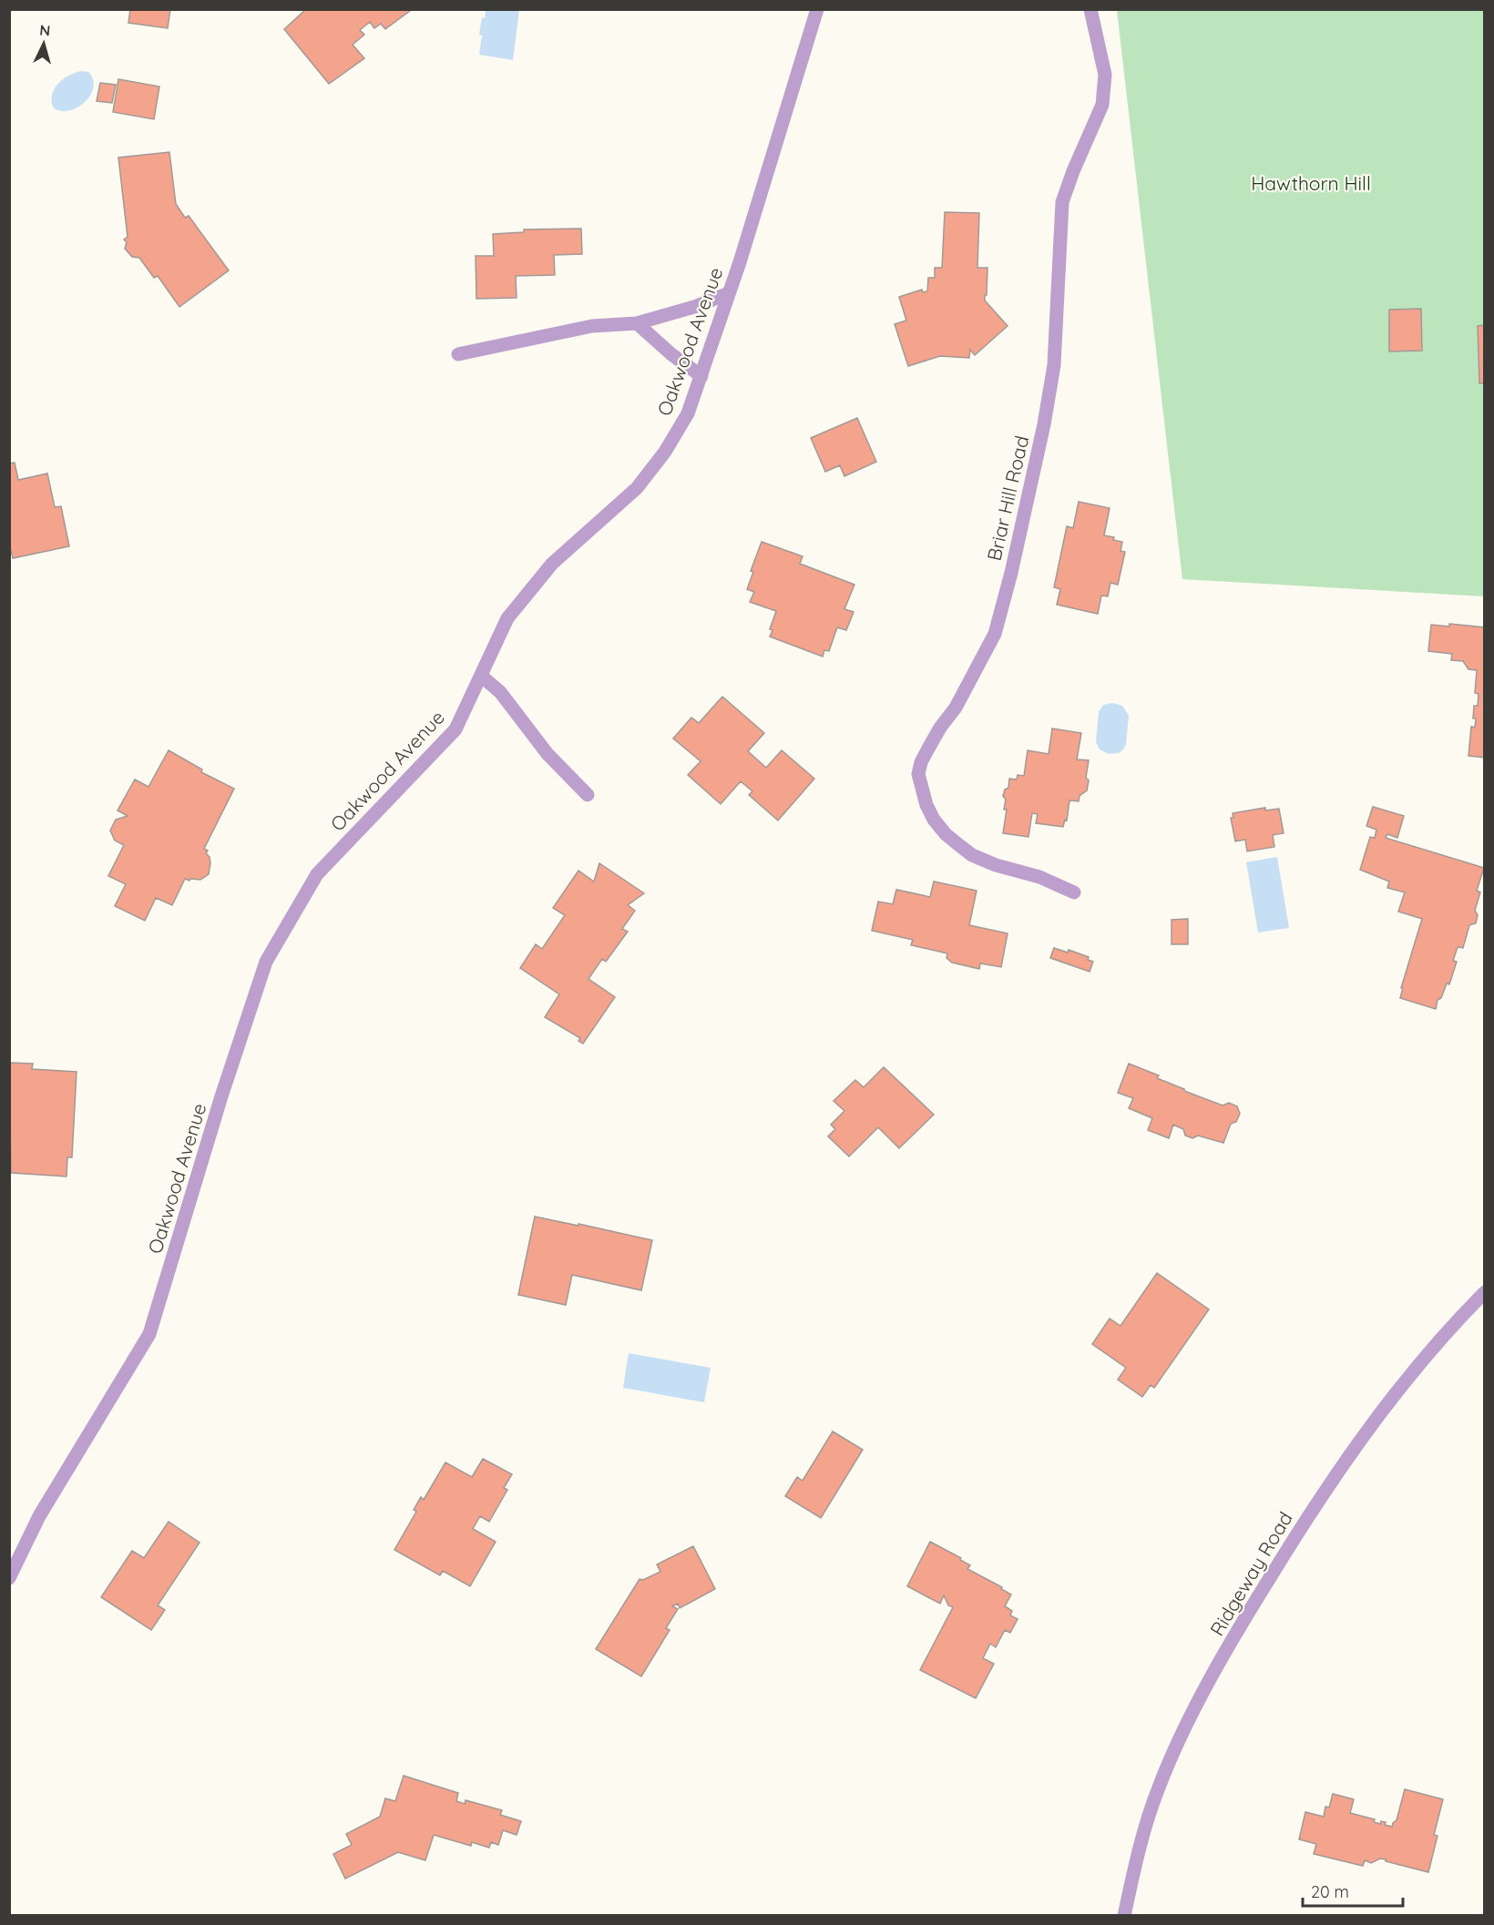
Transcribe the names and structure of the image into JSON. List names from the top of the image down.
{
  "streets": {
    "street": ["Oakwood Avenue", "Briar Hill Road", "Ridgeway Road"]
  },
  "parks": ["Hawthorn Hill"],
  "scale_bar": "20 m",
  "north": "top"
}
